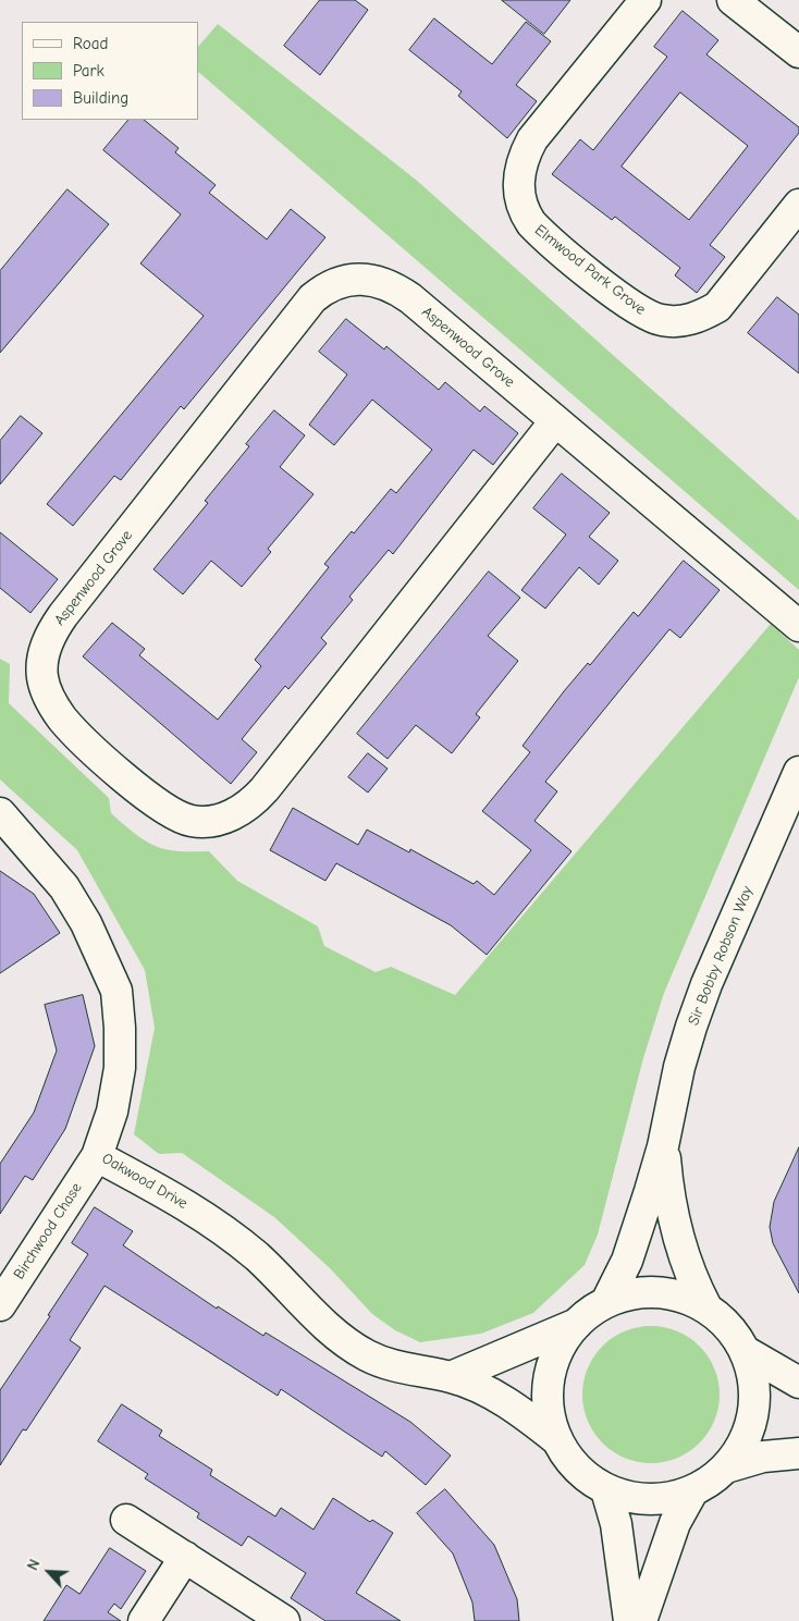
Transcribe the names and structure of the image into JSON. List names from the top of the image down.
{
  "streets": {
    "street": [
      "Elmwood Park Grove",
      "Aspenwood Grove",
      "Sir Bobby Robson Way",
      "Oakwood Drive",
      "Birchwood Chase"
    ]
  },
  "crossings": [
    ["Oakwood Drive", "Birchwood Chase"]
  ],
  "legend": ["Road", "Park", "Building"],
  "north": "top left"
}
